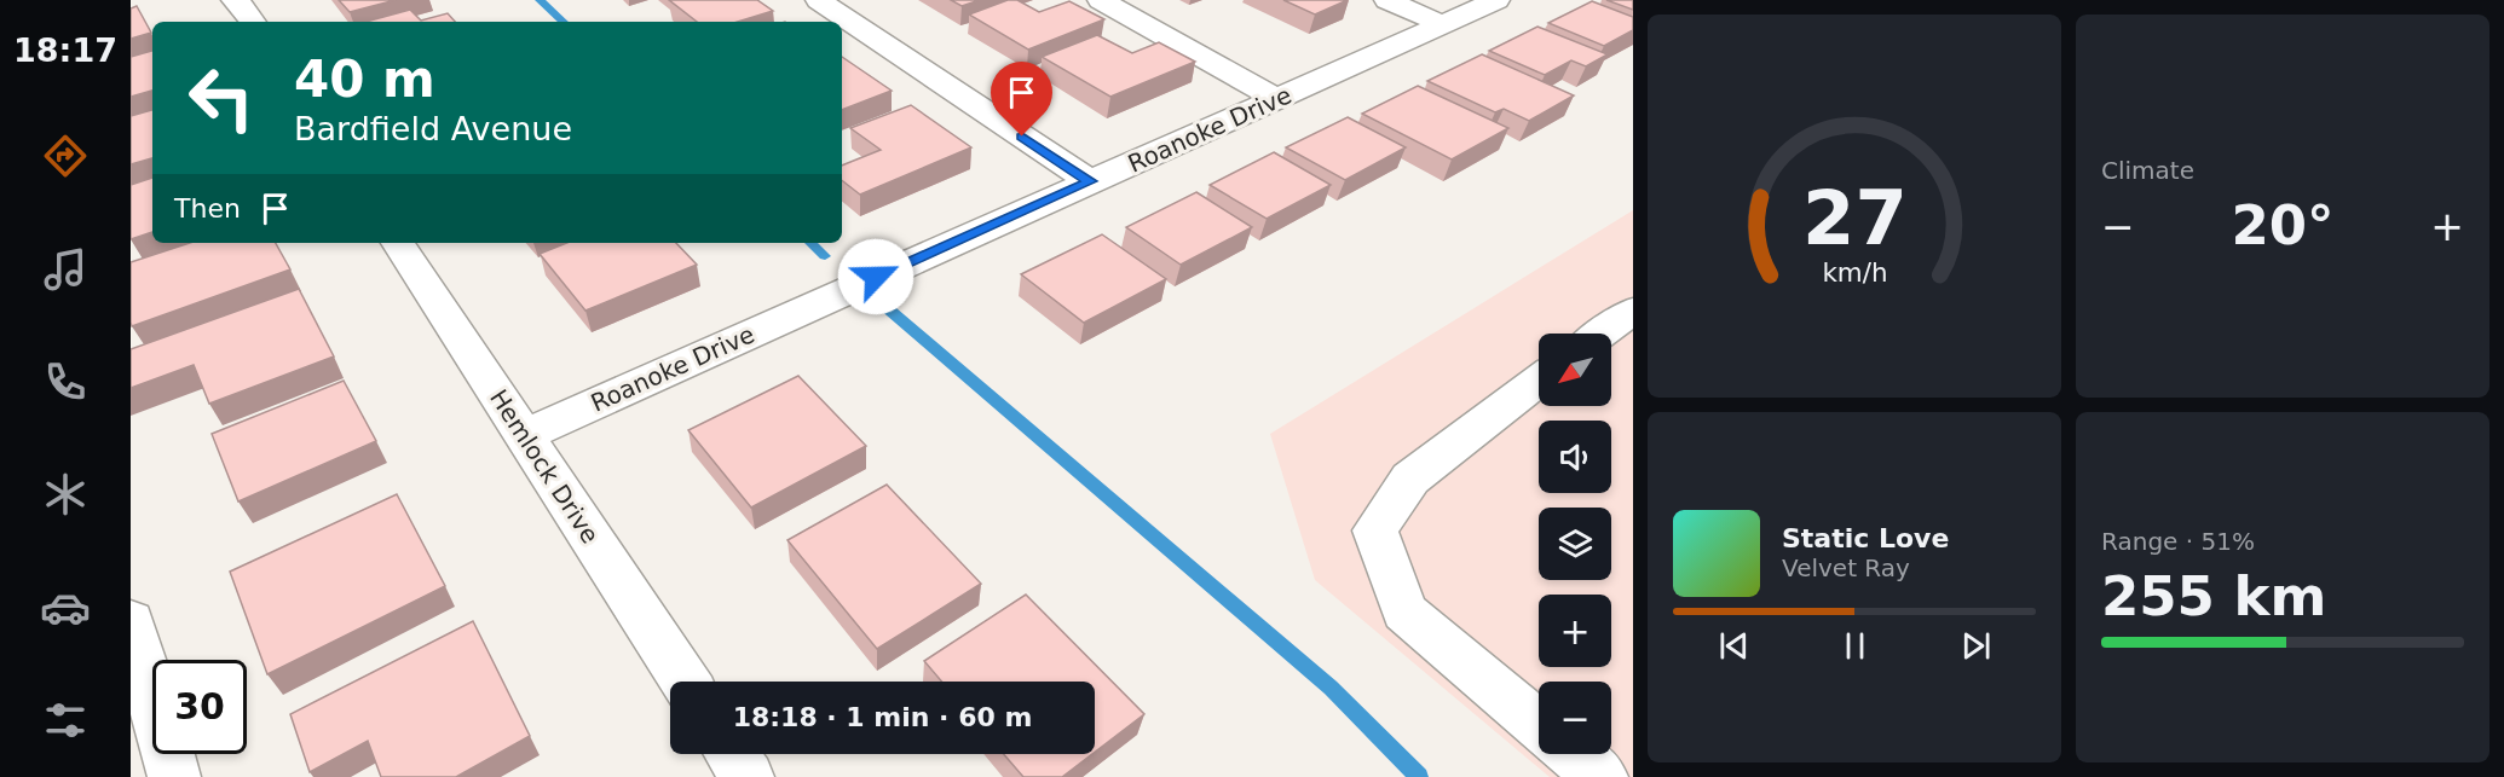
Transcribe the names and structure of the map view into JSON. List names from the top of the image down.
{
  "streets": {
    "street": ["Roanoke Drive", "Hemlock Drive"]
  },
  "crossings": [
    ["Roanoke Drive", "Hemlock Drive"]
  ],
  "north": "bottom left",
  "page": {
    "tabs": "18:17",
    "tile": [
      "Climate",
      ["Range · 51%", "255 km"]
    ],
    "turn": ["40 m", "Bardfield Avenue"],
    "then": "Then",
    "heat": ["−", "20°", "+"],
    "map_buttons": ["+", "−"],
    "song": ["Static Love", "Velvet Ray"],
    "limit": "30",
    "trip": "18:18 · 1 min · 60 m",
    "gauge": ["27", "km/h"]
  }
}
